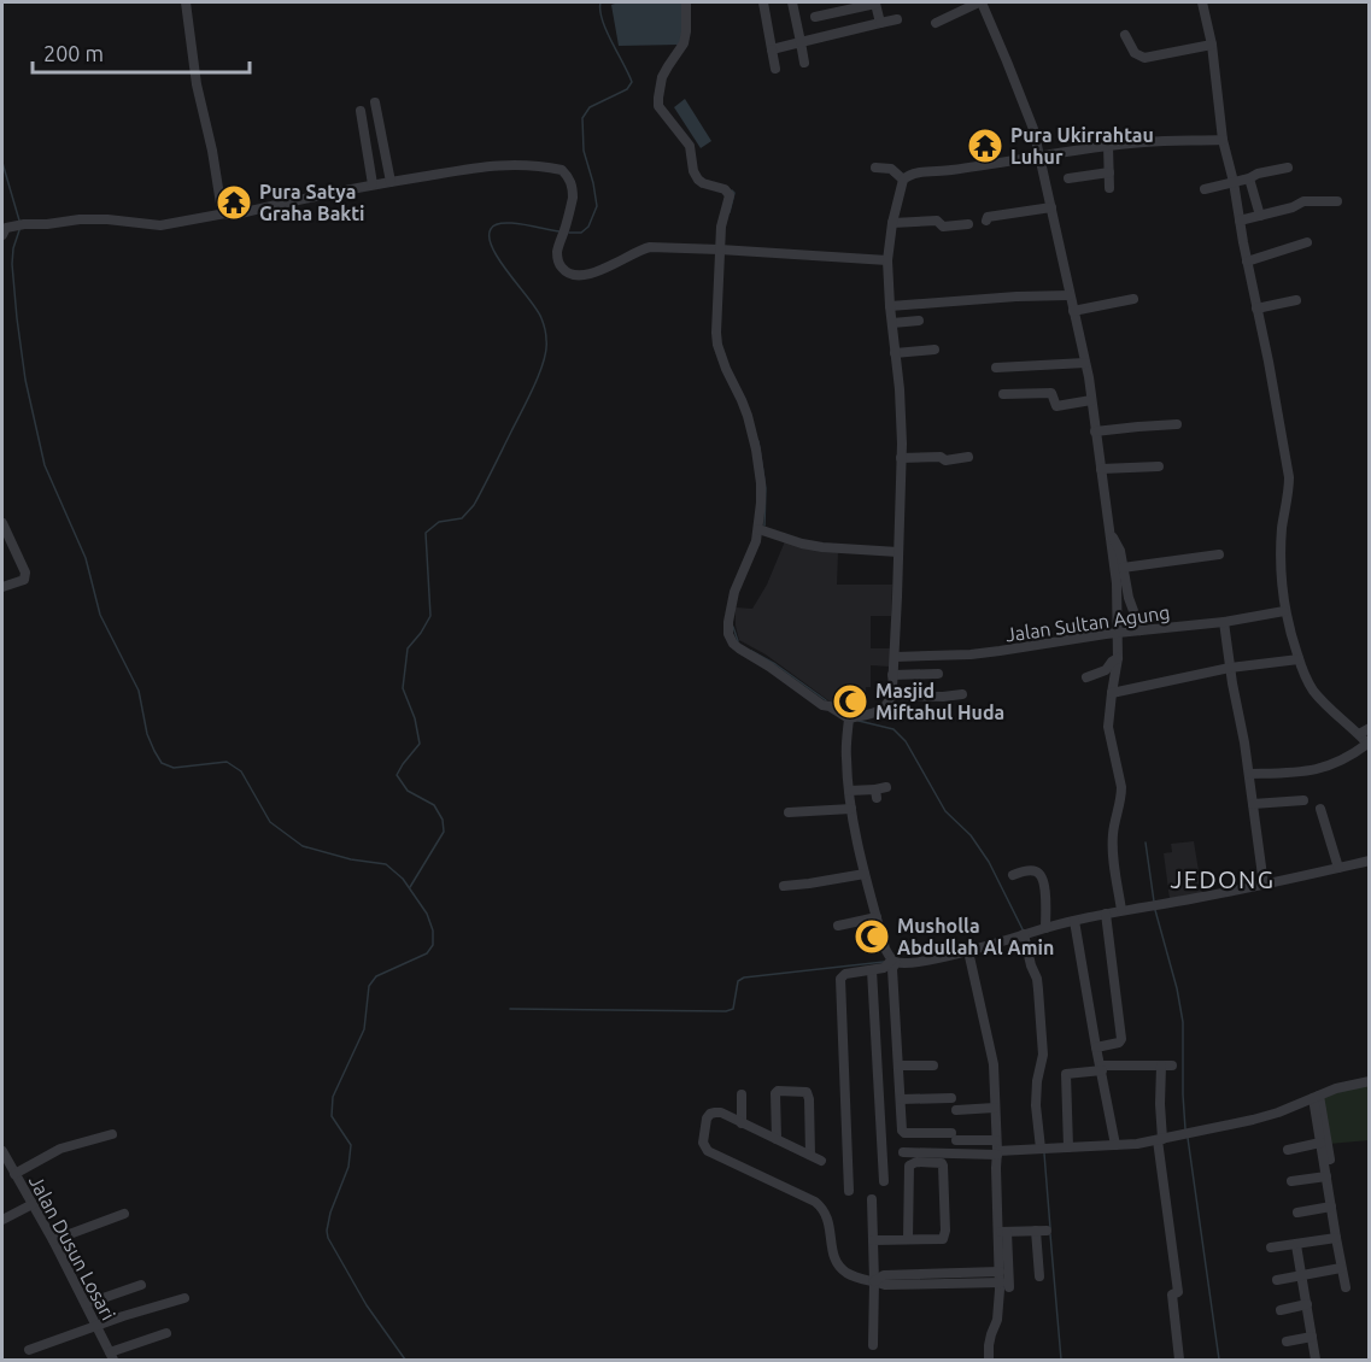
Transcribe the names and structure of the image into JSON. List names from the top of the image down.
{
  "streets": {
    "street": ["Jalan Sultan Agung", "Jalan Dusun Losari"]
  },
  "districts": ["JEDONG"],
  "places": {
    "temple": ["Pura Ukirrahtau Luhur", "Pura Satya Graha Bakti"],
    "mosque": ["Masjid Miftahul Huda", "Musholla Abdullah Al Amin"]
  },
  "scale_bar": "200 m"
}
